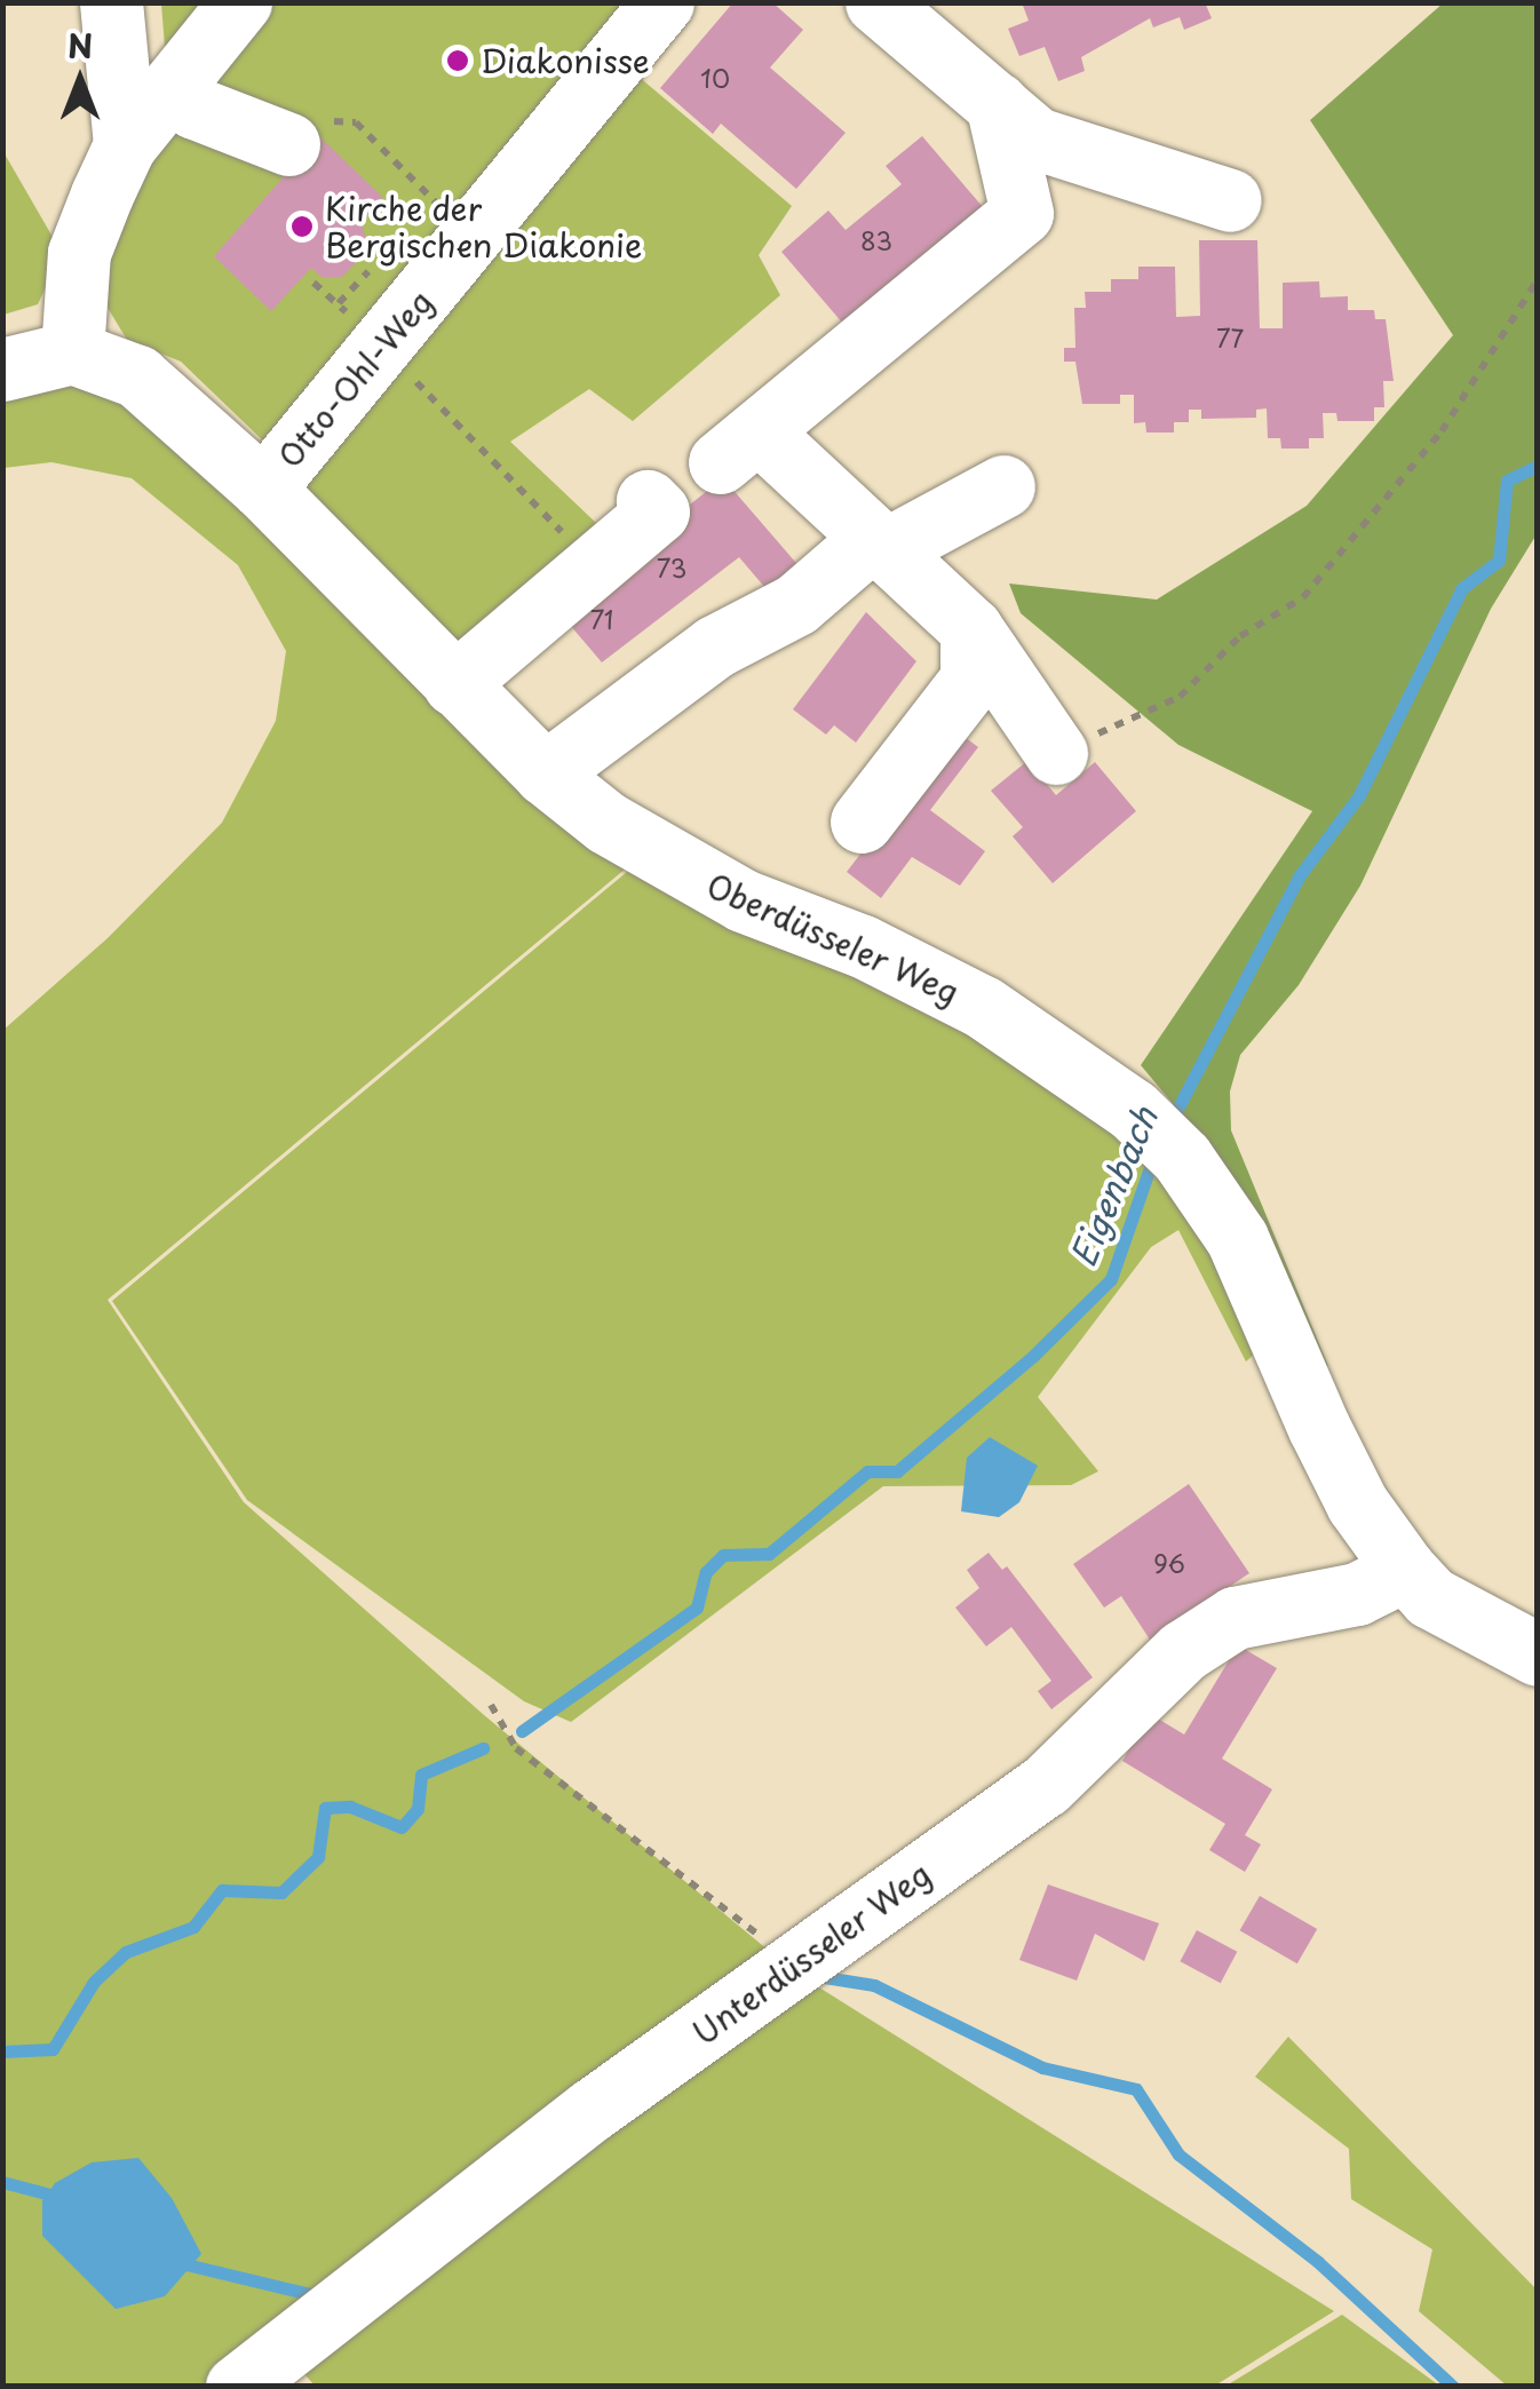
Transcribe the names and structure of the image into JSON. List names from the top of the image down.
{
  "streets": {
    "street": ["Otto-Ohl-Weg", "Oberdüsseler Weg", "Unterdüsseler Weg"]
  },
  "crossings": [
    ["Otto-Ohl-Weg", "Oberdüsseler Weg"],
    ["Oberdüsseler Weg", "Unterdüsseler Weg"]
  ],
  "water": ["Eigenbach"],
  "places": ["Diakonisse", "Kirche der Bergischen Diakonie"],
  "house_numbers": [
    "10",
    "83",
    "77",
    "73",
    "71",
    "96"
  ],
  "north": "top"
}
